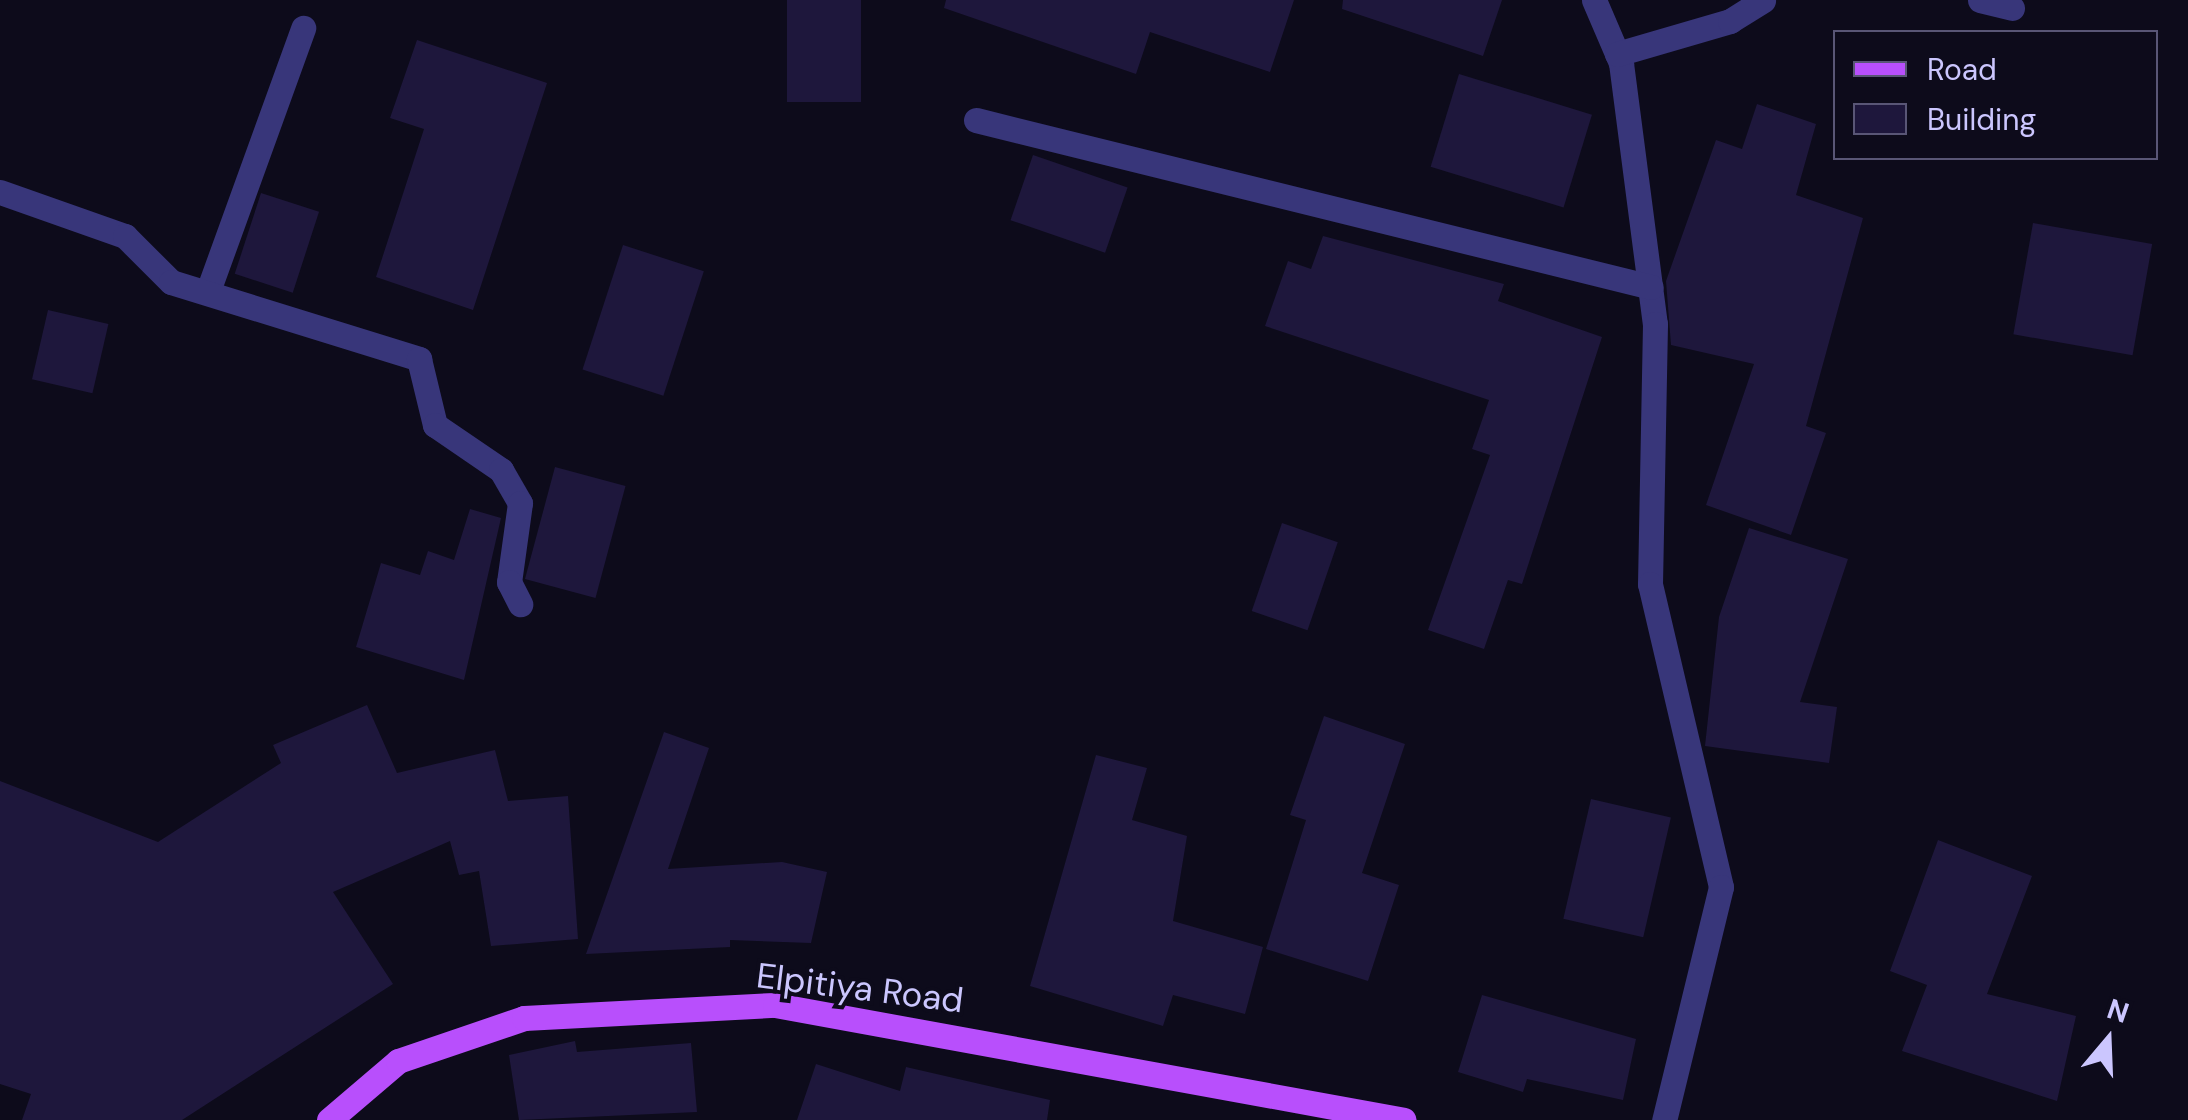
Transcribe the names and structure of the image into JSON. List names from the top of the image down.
{
  "streets": {
    "main road": ["Elpitiya Road"]
  },
  "legend": ["Road", "Building"],
  "north": "top"
}
